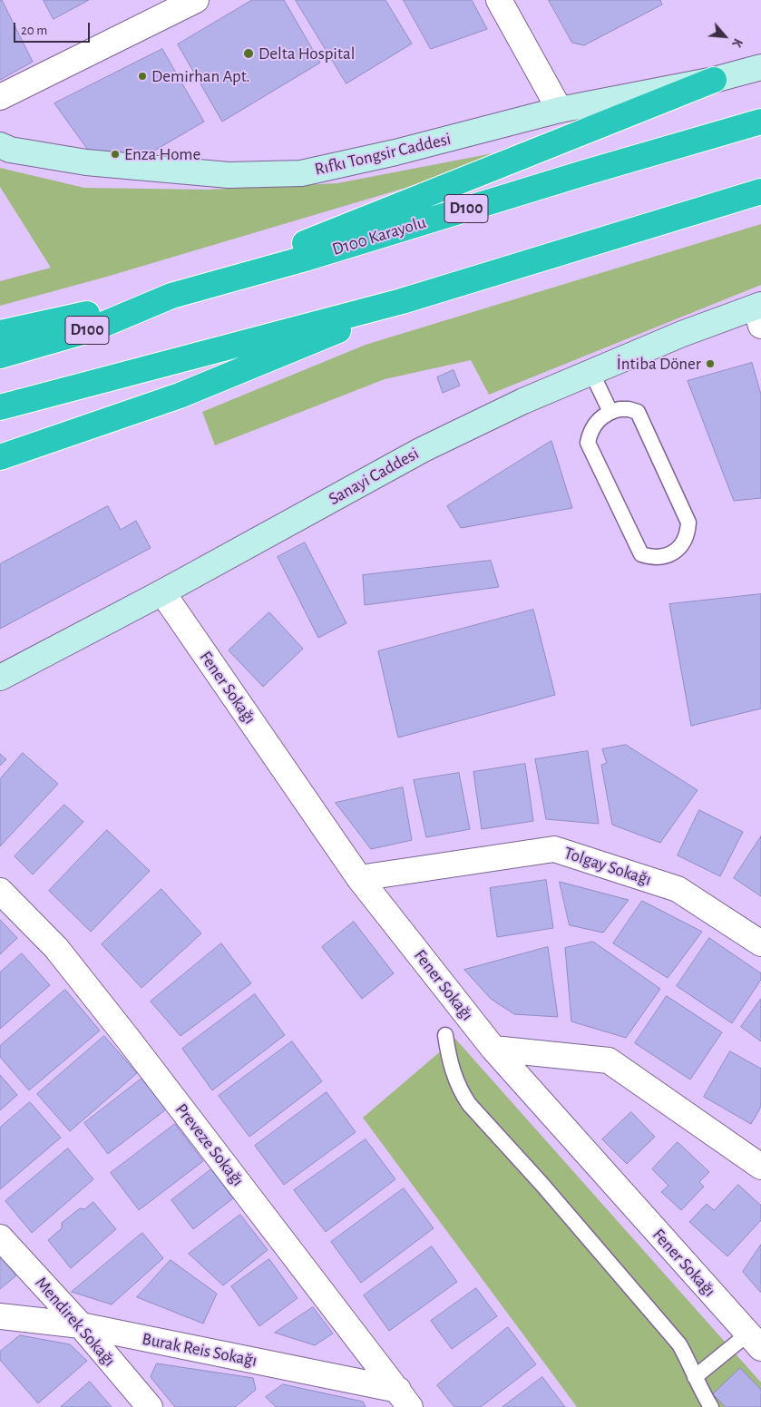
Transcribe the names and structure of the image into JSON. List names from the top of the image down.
{
  "streets": {
    "highway": ["D100", "D100 Karayolu"],
    "main road": ["Rıfkı Tongsir Caddesi", "Sanayi Caddesi"],
    "street": [
      "Fener Sokağı",
      "Tolgay Sokağı",
      "Preveze Sokağı",
      "Mendirek Sokağı",
      "Burak Reis Sokağı"
    ]
  },
  "crossings": [
    ["Sanayi Caddesi", "Fener Sokağı"],
    ["Fener Sokağı", "Tolgay Sokağı"],
    ["Preveze Sokağı", "Burak Reis Sokağı"],
    ["Mendirek Sokağı", "Burak Reis Sokağı"]
  ],
  "places": [
    "Delta Hospital",
    "Demirhan Apt.",
    "Enza Home",
    "İntiba Döner"
  ],
  "scale_bar": "20 m",
  "north": "bottom right"
}
